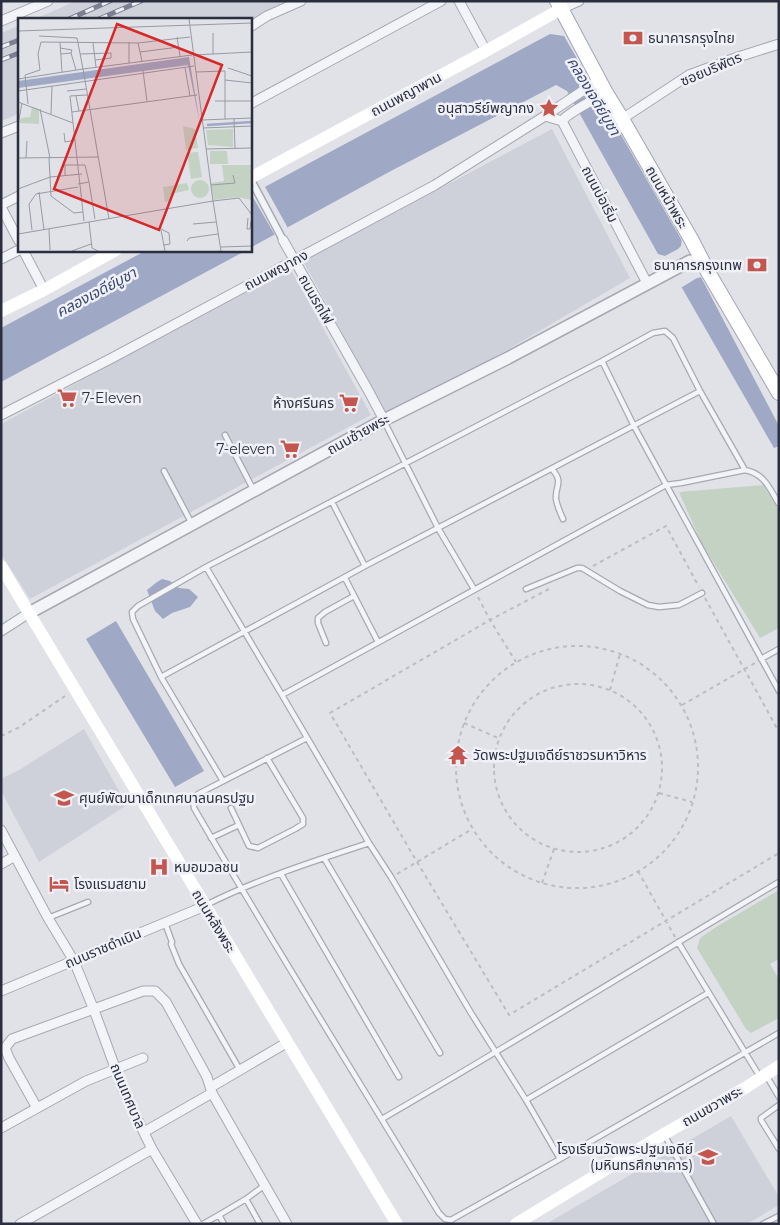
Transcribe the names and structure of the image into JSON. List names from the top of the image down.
{
  "streets": {
    "main road": [
      "ถนนพญาพาน",
      "ถนนหน้าพระ",
      "ถนนหลังพระ",
      "ถนนขวาพระ"
    ],
    "street": [
      "ซอยบริพัตร",
      "ถนนบ่อเริ่ม",
      "ถนนพญากง",
      "ถนนรถไฟ",
      "ถนนซ้ายพระ",
      "ถนนราชดำเนิน",
      "ถนนเทศบาล"
    ]
  },
  "crossings": [
    ["ซอยบริพัตร", "ถนนหน้าพระ"],
    ["ถนนพญาพาน", "ถนนหน้าพระ"],
    ["ถนนพญาพาน", "ถนนรถไฟ"],
    ["ถนนบ่อเริ่ม", "ถนนซ้ายพระ"],
    ["ถนนหน้าพระ", "ถนนพญากง"],
    ["ถนนพญากง", "ถนนรถไฟ"],
    ["ถนนรถไฟ", "ถนนซ้ายพระ"],
    ["ถนนซ้ายพระ", "ถนนหลังพระ"],
    ["ถนนหลังพระ", "ถนนราชดำเนิน"],
    ["ถนนราชดำเนิน", "ถนนเทศบาล"]
  ],
  "water": ["คลองเจดีย์บูชา"],
  "places": {
    "bank": ["ธนาคารกรุงไทย", "ธนาคารกรุงเทพ"],
    "place": ["อนุสาวรีย์พญากง"],
    "supermarket": ["7-Eleven", "ห้างศรีนคร", "7-eleven"],
    "temple": ["วัดพระปฐมเจดีย์ราชวรมหาวิหาร"],
    "school or university": ["ศุนย์พัฒนาเด็กเทศบาลนครปฐม", "โรงเรียนวัดพระปฐมเจดีย์ (มหินทรศึกษาคาร)"],
    "hospital": ["หมอมวลชน"],
    "hotel": ["โรงแรมสยาม"]
  }
}
